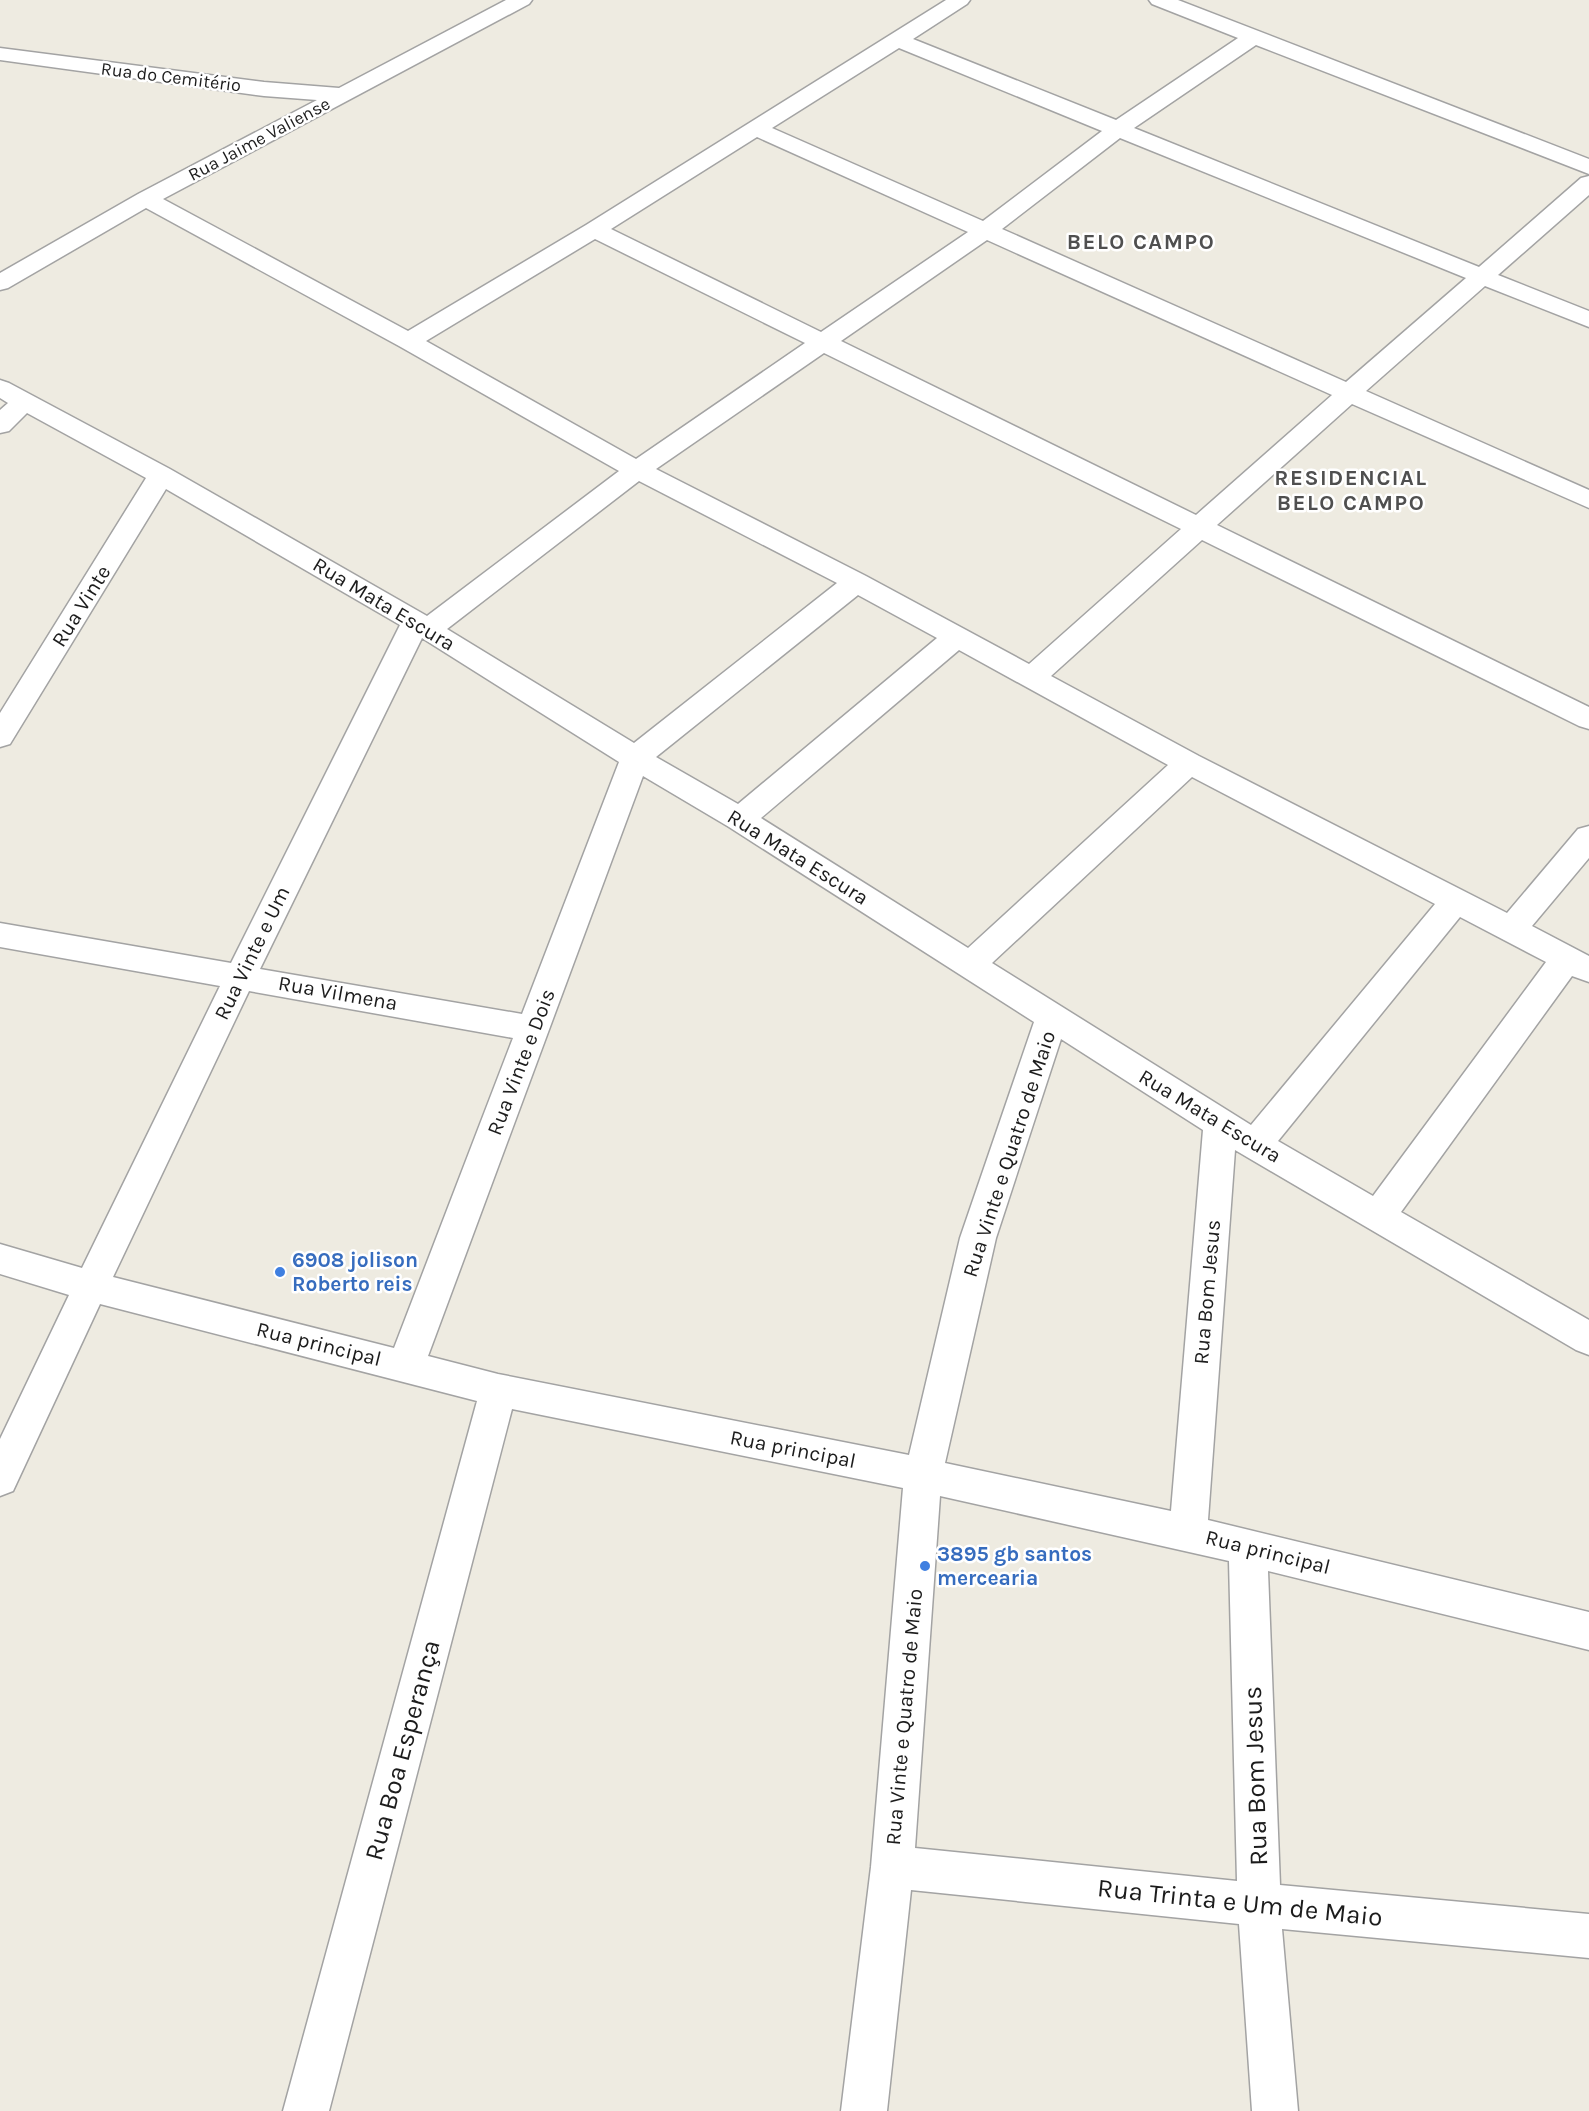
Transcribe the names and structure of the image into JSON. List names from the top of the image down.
{
  "streets": {
    "street": [
      "Rua do Cemitério",
      "Rua Jaime Valiense",
      "Rua Mata Escura",
      "Rua Vinte",
      "Rua Vinte e Um",
      "Rua Vilmena",
      "Rua Vinte e Dois",
      "Rua Vinte e Quatro de Maio",
      "Rua Bom Jesus",
      "Rua principal",
      "Rua Boa Esperança",
      "Rua Trinta e Um de Maio"
    ]
  },
  "crossings": [
    ["Rua do Cemitério", "Rua Jaime Valiense"],
    ["Rua Mata Escura", "Rua Vinte"],
    ["Rua Mata Escura", "Rua Vinte e Um"],
    ["Rua Mata Escura", "Rua Vinte e Dois"],
    ["Rua Mata Escura", "Rua Vinte e Quatro de Maio"],
    ["Rua Mata Escura", "Rua Bom Jesus"],
    ["Rua Vinte e Um", "Rua Vilmena"],
    ["Rua Vinte e Um", "Rua principal"],
    ["Rua Vilmena", "Rua Vinte e Dois"],
    ["Rua Vinte e Dois", "Rua principal"],
    ["Rua Vinte e Quatro de Maio", "Rua principal"],
    ["Rua Vinte e Quatro de Maio", "Rua Trinta e Um de Maio"],
    ["Rua Bom Jesus", "Rua principal"],
    ["Rua Bom Jesus", "Rua Trinta e Um de Maio"],
    ["Rua principal", "Rua Boa Esperança"]
  ],
  "districts": ["BELO CAMPO", "RESIDENCIAL BELO CAMPO"],
  "places": ["6908 jolison Roberto reis", "3895 gb santos mercearia"]
}
